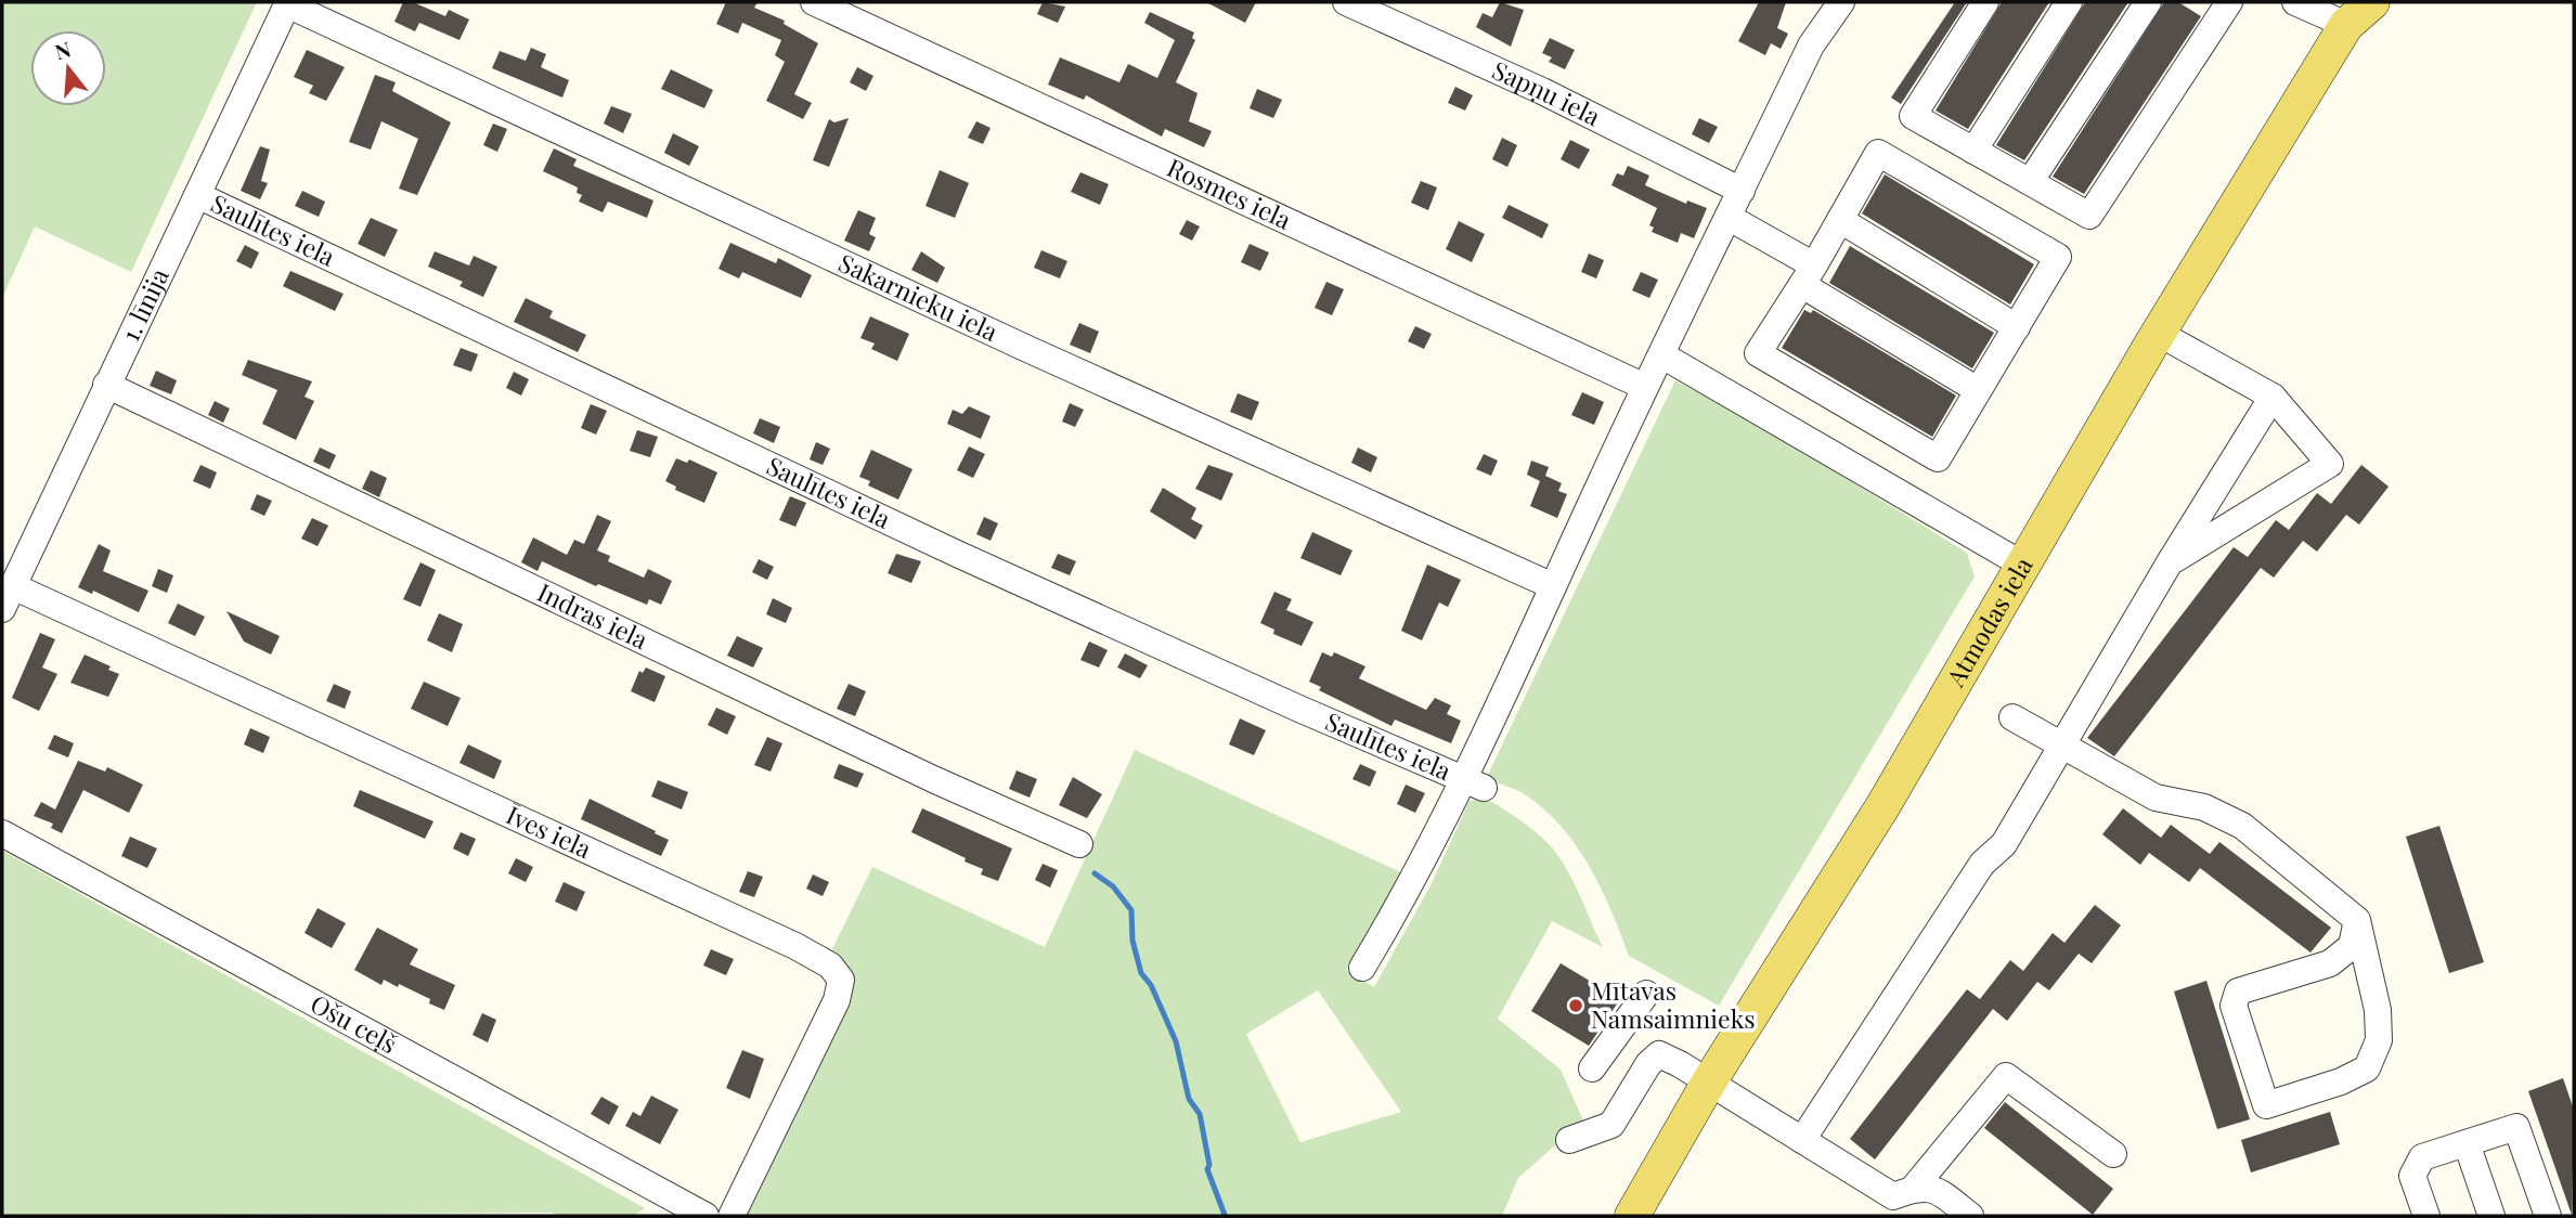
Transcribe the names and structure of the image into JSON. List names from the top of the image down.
{
  "streets": {
    "main road": ["Atmodas iela"],
    "street": [
      "Sapņu iela",
      "Rosmes iela",
      "Saulītes iela",
      "Sakarnieku iela",
      "1. līnija",
      "Indras iela",
      "Īves iela",
      "Ošu ceļš"
    ]
  },
  "crossings": [
    ["Saulītes iela", "1. līnija"],
    ["Sakarnieku iela", "1. līnija"],
    ["1. līnija", "Indras iela"],
    ["1. līnija", "Īves iela"]
  ],
  "places": ["Mītavas Namsaimnieks"],
  "north": "top"
}
